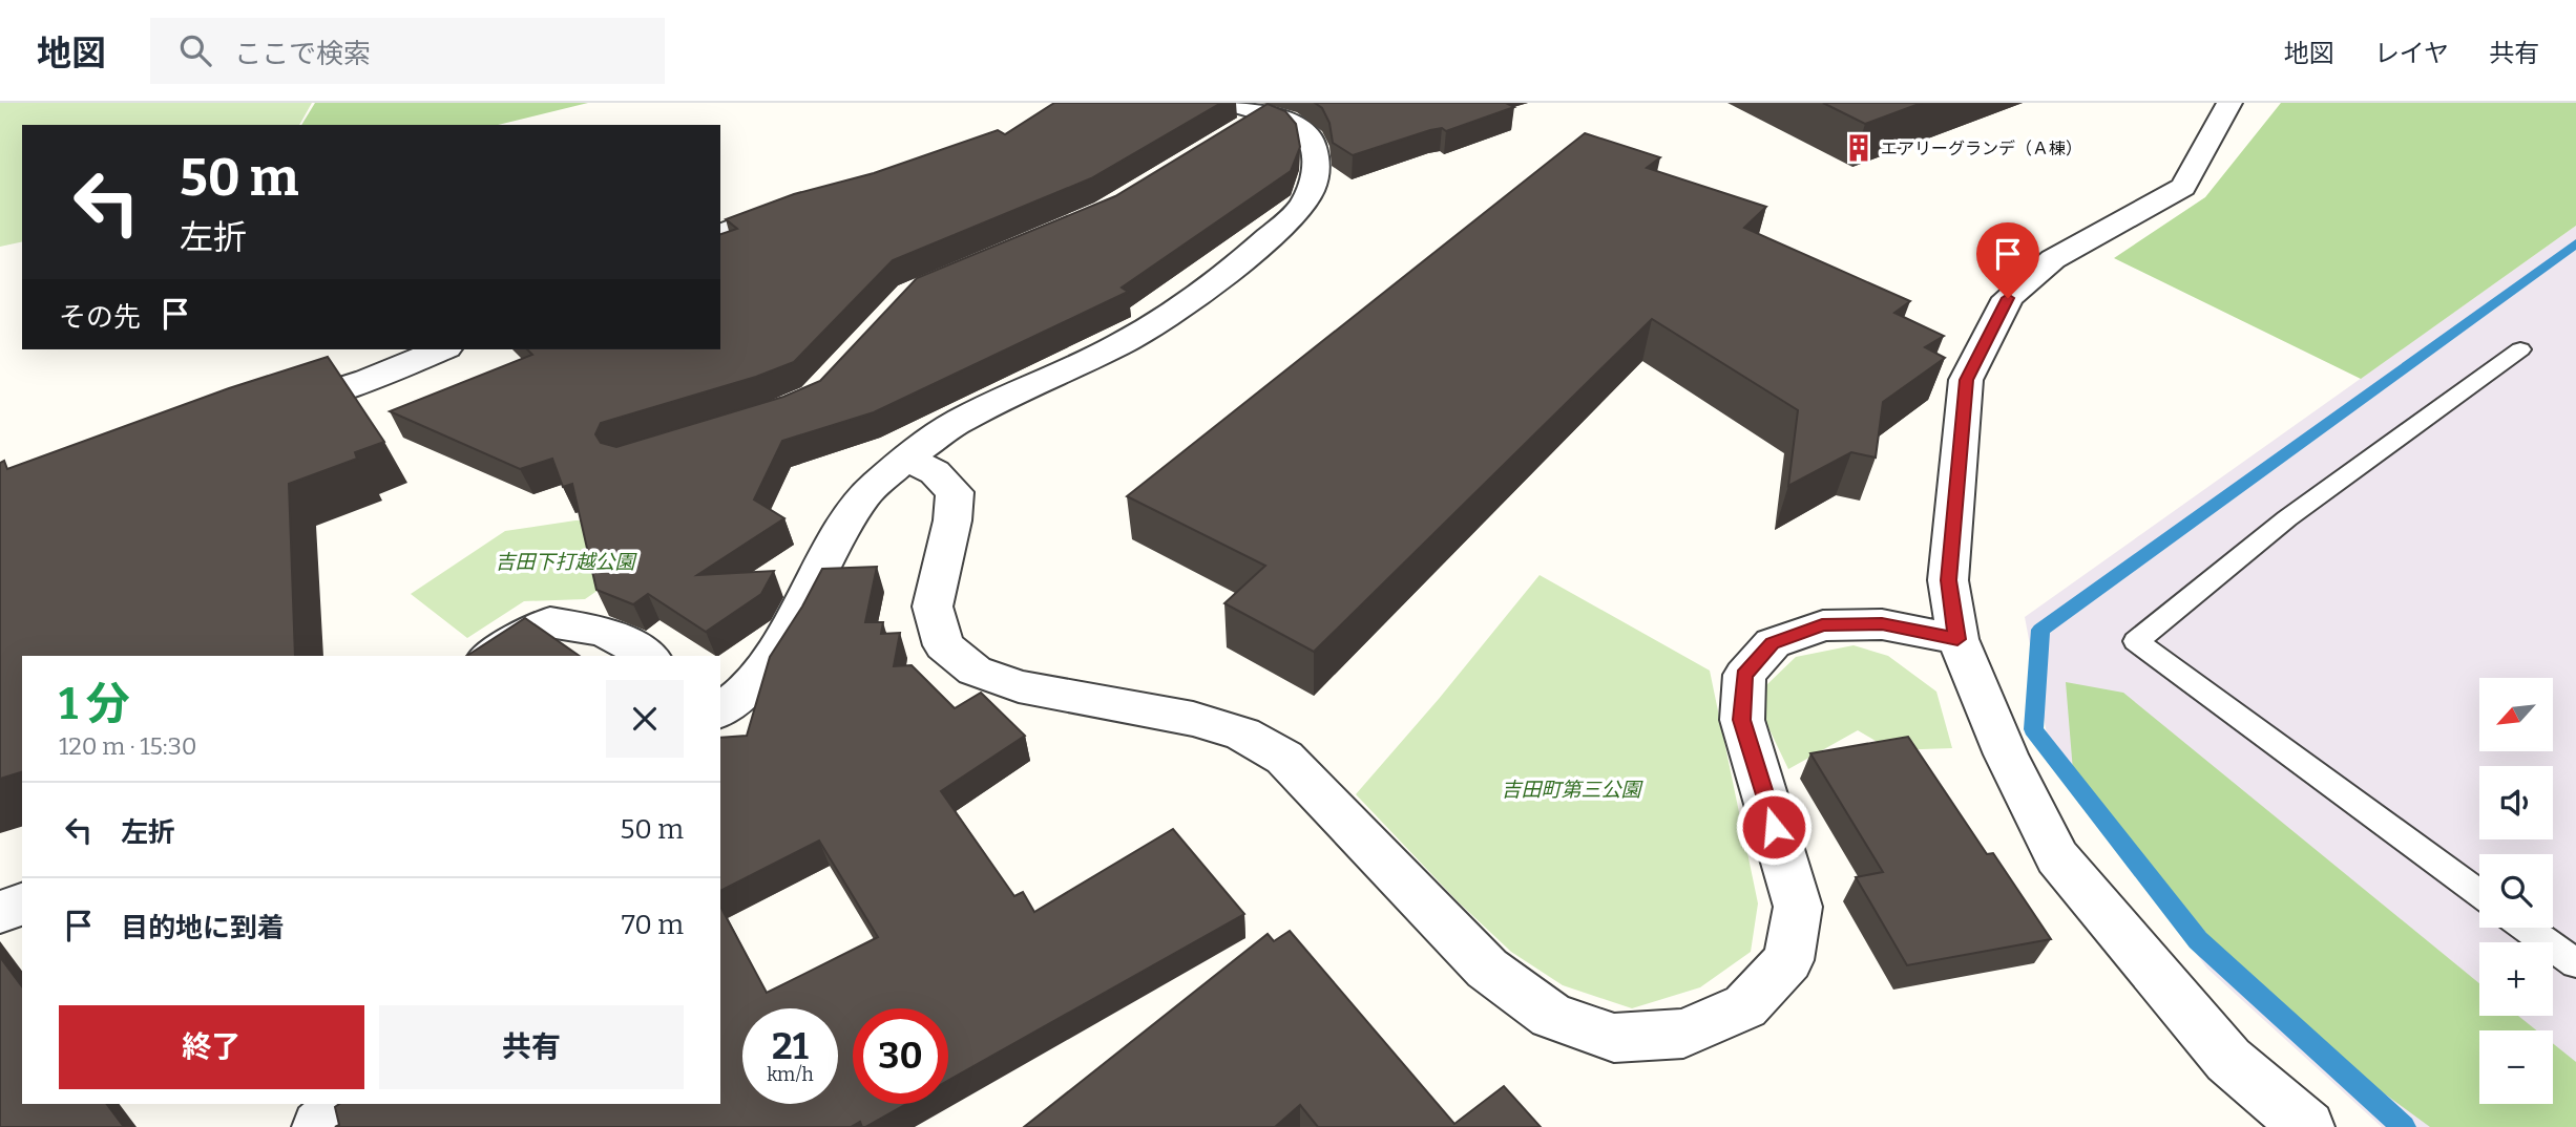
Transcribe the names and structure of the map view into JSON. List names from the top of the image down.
{
  "parks": ["吉田下打越公園", "吉田町第三公園"],
  "places": {
    "building": ["エアリーグランデ（Ａ棟）"]
  },
  "north": "bottom left",
  "page": {
    "header": "地図",
    "search": "ここで検索",
    "nav": ["地図", "レイヤ", "共有"],
    "turn": ["50 m", "左折"],
    "then": "その先",
    "heading": ["1 分", "120 m · 15:30"],
    "map_buttons": ["+", "−"],
    "list": [
      {
        "name": "左折",
        "value": "50 m"
      },
      {
        "name": "目的地に到着",
        "value": "70 m"
      }
    ],
    "buttons": ["終了", "共有"],
    "speed": "21 km/h",
    "limit": "30"
  }
}
